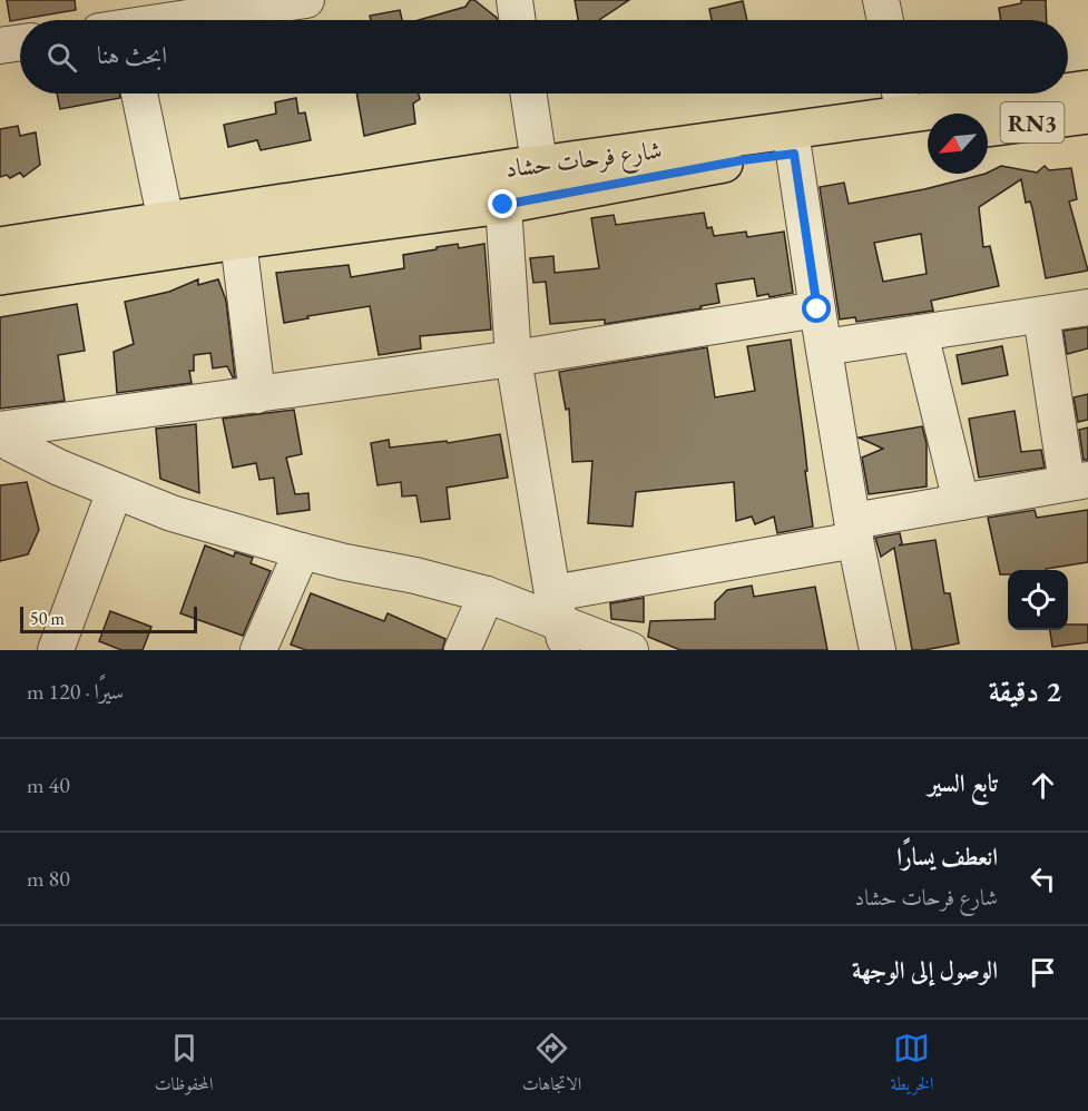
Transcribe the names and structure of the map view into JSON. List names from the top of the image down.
{
  "streets": {
    "main road": ["RN3", "شارع فرحات حشاد"]
  },
  "scale_bar": "50 m",
  "north": "bottom left",
  "page": {
    "search": "ابحث هنا",
    "scale": "50 m",
    "heading": ["2 دقيقة", "سيرًا · 120 m"],
    "list": [
      ["تابع السير", "40 m"],
      ["انعطف يسارًا", "شارع فرحات حشاد", "80 m"],
      "الوصول إلى الوجهة"
    ],
    "nav": ["الخريطة", "الاتجاهات", "المحفوظات"]
  }
}
